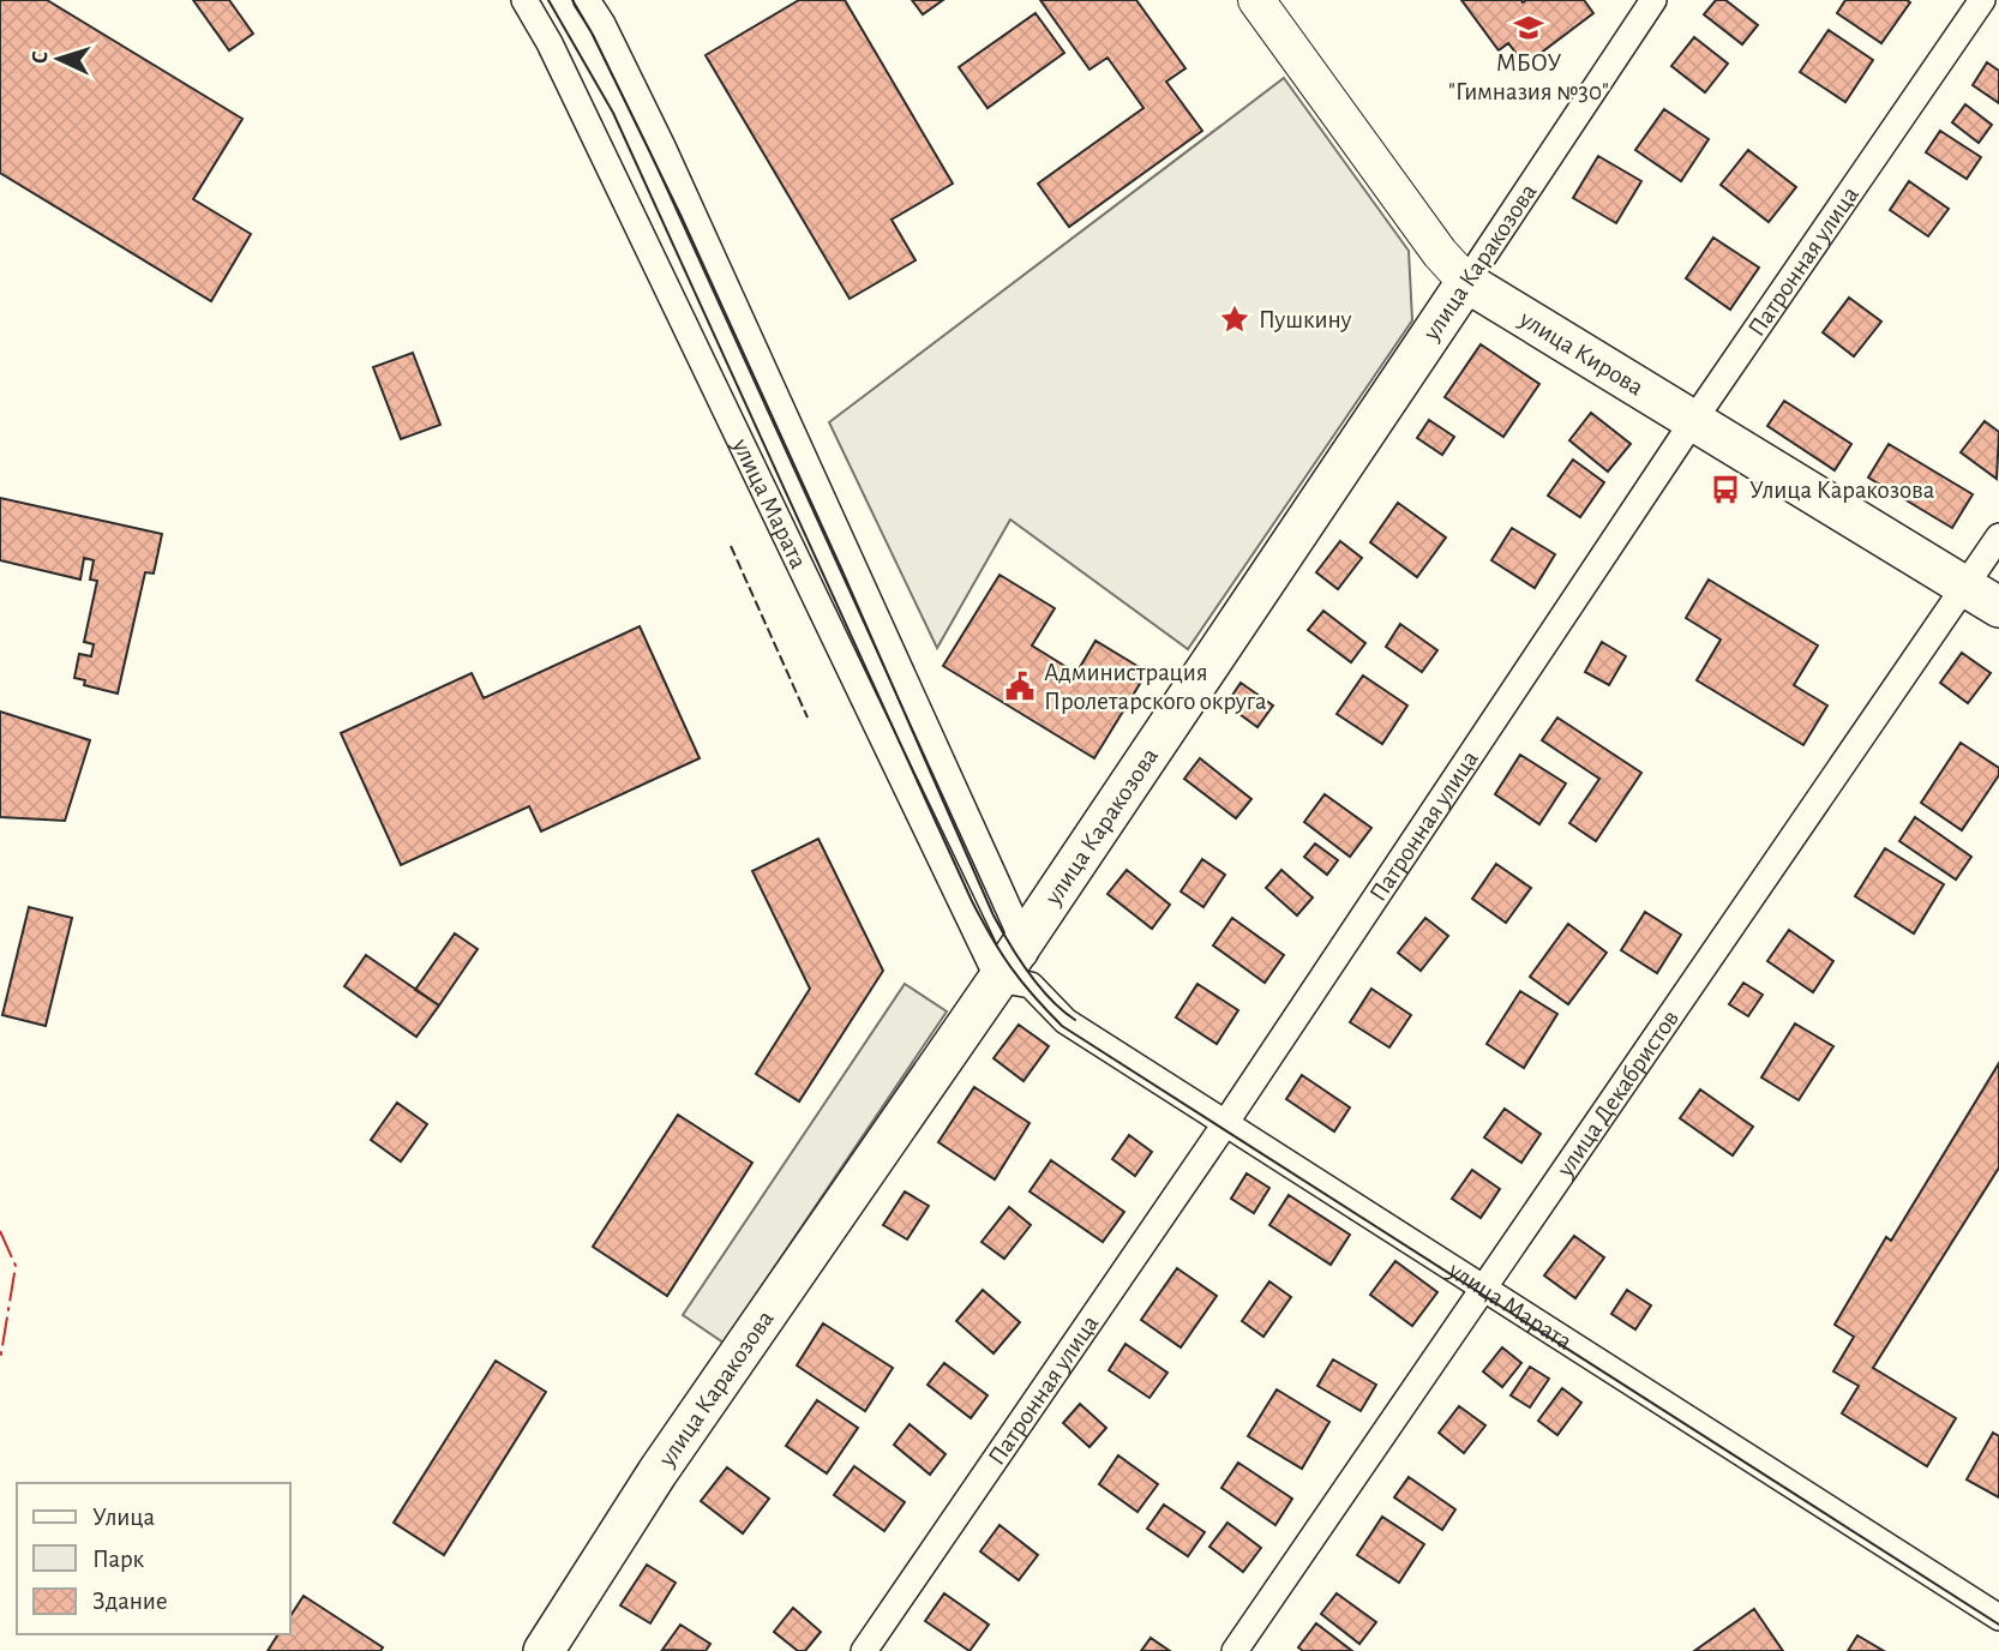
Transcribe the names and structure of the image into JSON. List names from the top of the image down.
{
  "streets": {
    "main road": ["улица Каракозова", "улица Кирова"],
    "street": ["Патронная улица", "улица Марата", "улица Декабристов"]
  },
  "crossings": [
    ["улица Каракозова", "улица Кирова"],
    ["улица Каракозова", "улица Марата"],
    ["Патронная улица", "улица Кирова"],
    ["Патронная улица", "улица Марата"],
    ["улица Кирова", "улица Декабристов"],
    ["улица Марата", "улица Декабристов"]
  ],
  "places": {
    "school or university": ["МБОУ \"Гимназия №30\""],
    "place": ["Пушкину"],
    "bus stop": ["Улица Каракозова"],
    "public building": ["Администрация Пролетарского округа"]
  },
  "legend": ["Улица", "Парк", "Здание"],
  "north": "left"
}
